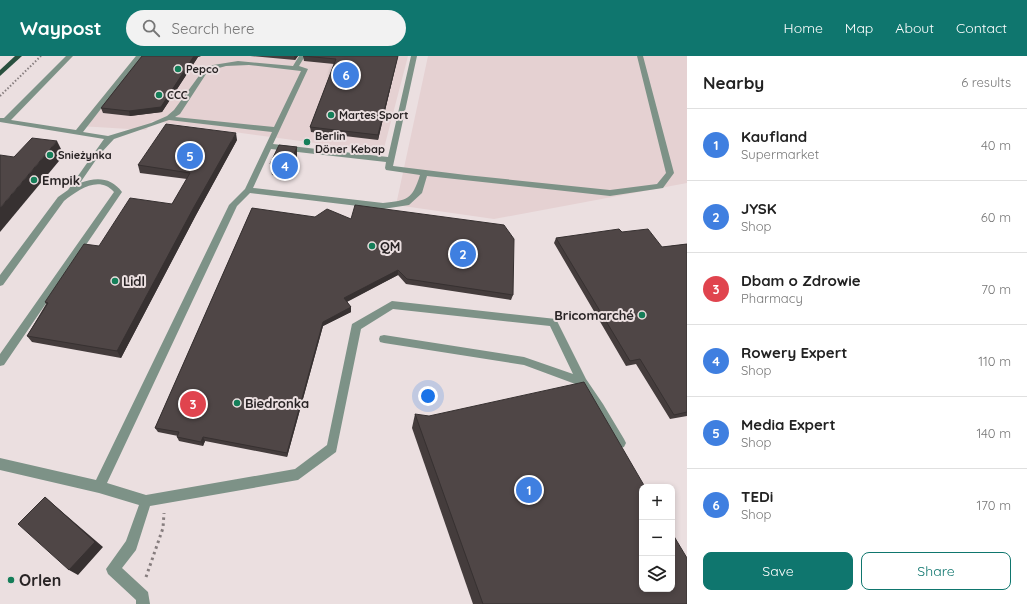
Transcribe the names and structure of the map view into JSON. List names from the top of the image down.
{
  "places": [
    "Pepco",
    "CCC",
    "Martes Sport",
    "Berlin Döner Kebap",
    "Snieżynka",
    "Empik",
    "QM",
    "Lidl",
    "Bricomarché",
    "Biedronka",
    "Orlen"
  ],
  "page": {
    "header": "Waypost",
    "search": "Search here",
    "nav": [
      "Home",
      "Map",
      "About",
      "Contact"
    ],
    "heading": ["Nearby", "6 results"],
    "pins": [
      "6",
      "5",
      "4",
      "2",
      "3",
      "1"
    ],
    "list": [
      {
        "mark": "1",
        "name": "Kaufland",
        "note": "Supermarket",
        "value": "40 m"
      },
      {
        "mark": "2",
        "name": "JYSK",
        "note": "Shop",
        "value": "60 m"
      },
      {
        "mark": "3",
        "name": "Dbam o Zdrowie",
        "note": "Pharmacy",
        "value": "70 m"
      },
      {
        "mark": "4",
        "name": "Rowery Expert",
        "note": "Shop",
        "value": "110 m"
      },
      {
        "mark": "5",
        "name": "Media Expert",
        "note": "Shop",
        "value": "140 m"
      },
      {
        "mark": "6",
        "name": "TEDi",
        "note": "Shop",
        "value": "170 m"
      }
    ],
    "map_buttons": ["+", "−"],
    "buttons": ["Save", "Share"]
  }
}
